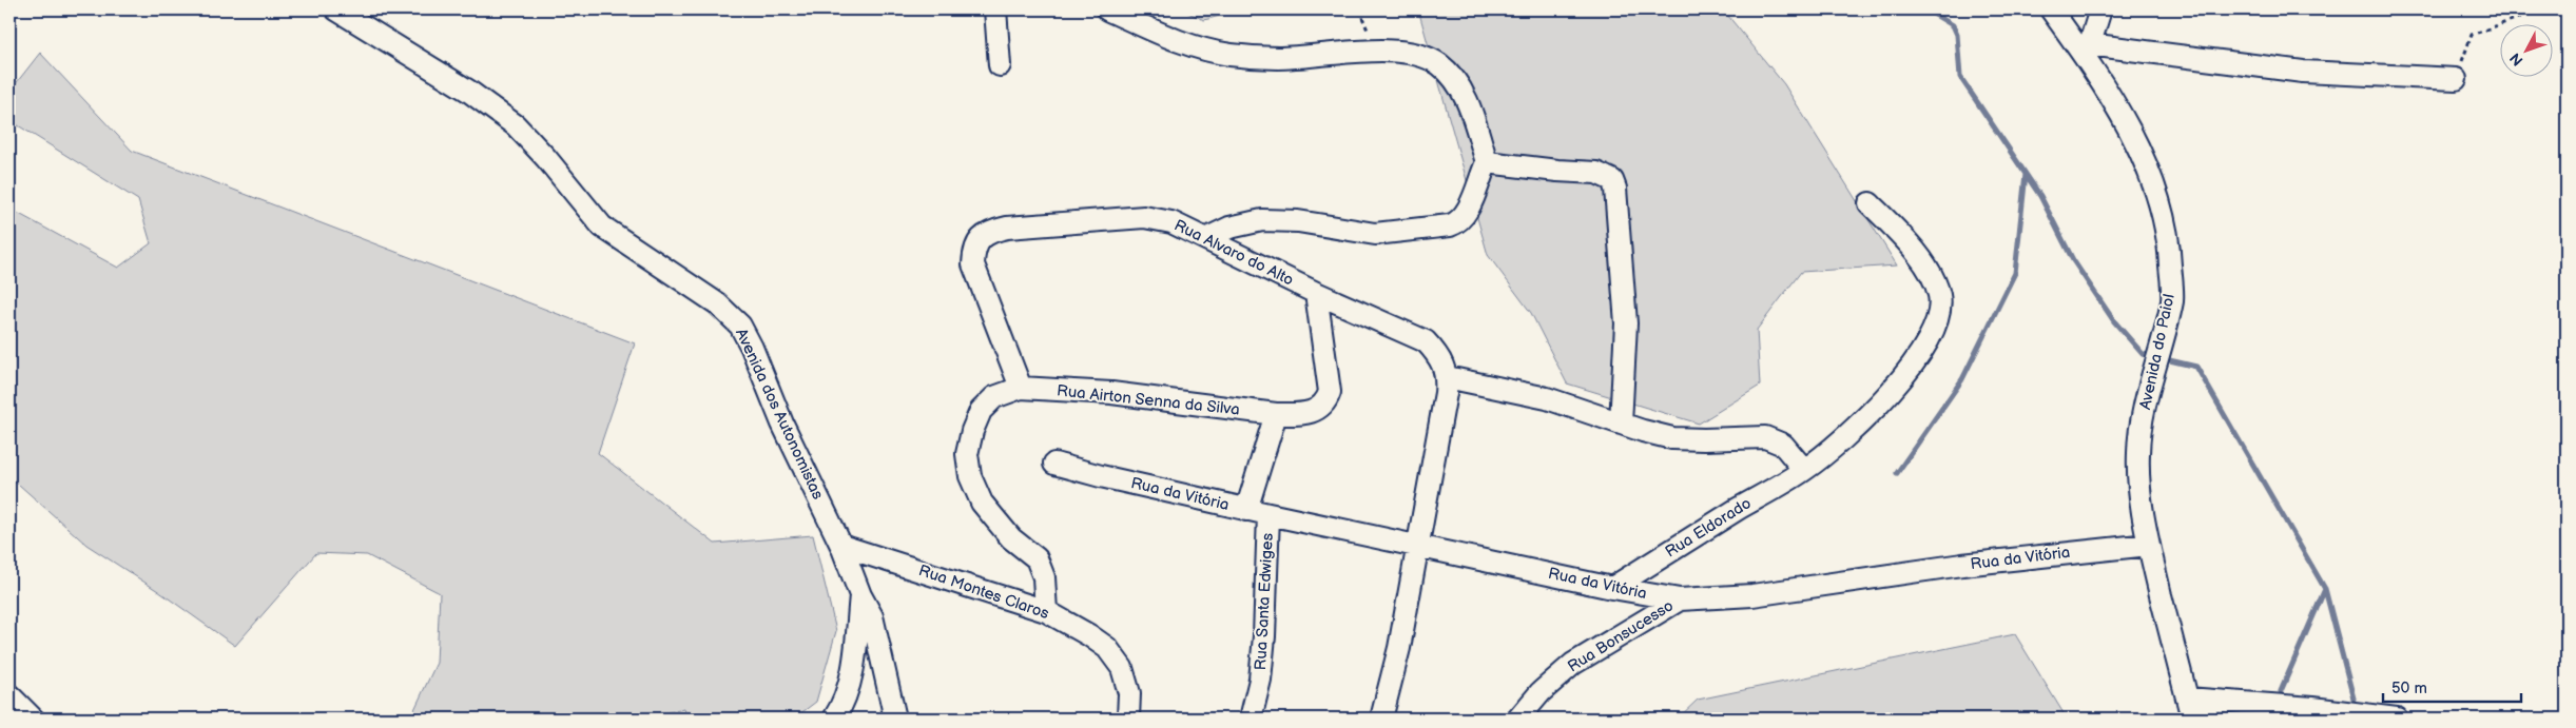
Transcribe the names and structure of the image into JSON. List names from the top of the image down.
{
  "streets": {
    "street": [
      "Rua Alvaro do Alto",
      "Avenida do Paiol",
      "Rua Airton Senna da Silva",
      "Avenida dos Autonomistas",
      "Rua da Vitória",
      "Rua Eldorado",
      "Rua Montes Claros",
      "Rua Santa Edwiges",
      "Rua Bonsucesso"
    ]
  },
  "crossings": [
    ["Rua Alvaro do Alto", "Rua Airton Senna da Silva"],
    ["Avenida do Paiol", "Rua da Vitória"],
    ["Avenida dos Autonomistas", "Rua Montes Claros"],
    ["Rua da Vitória", "Rua Eldorado"],
    ["Rua da Vitória", "Rua Santa Edwiges"],
    ["Rua da Vitória", "Rua Bonsucesso"]
  ],
  "scale_bar": "50 m",
  "north": "bottom left"
}
